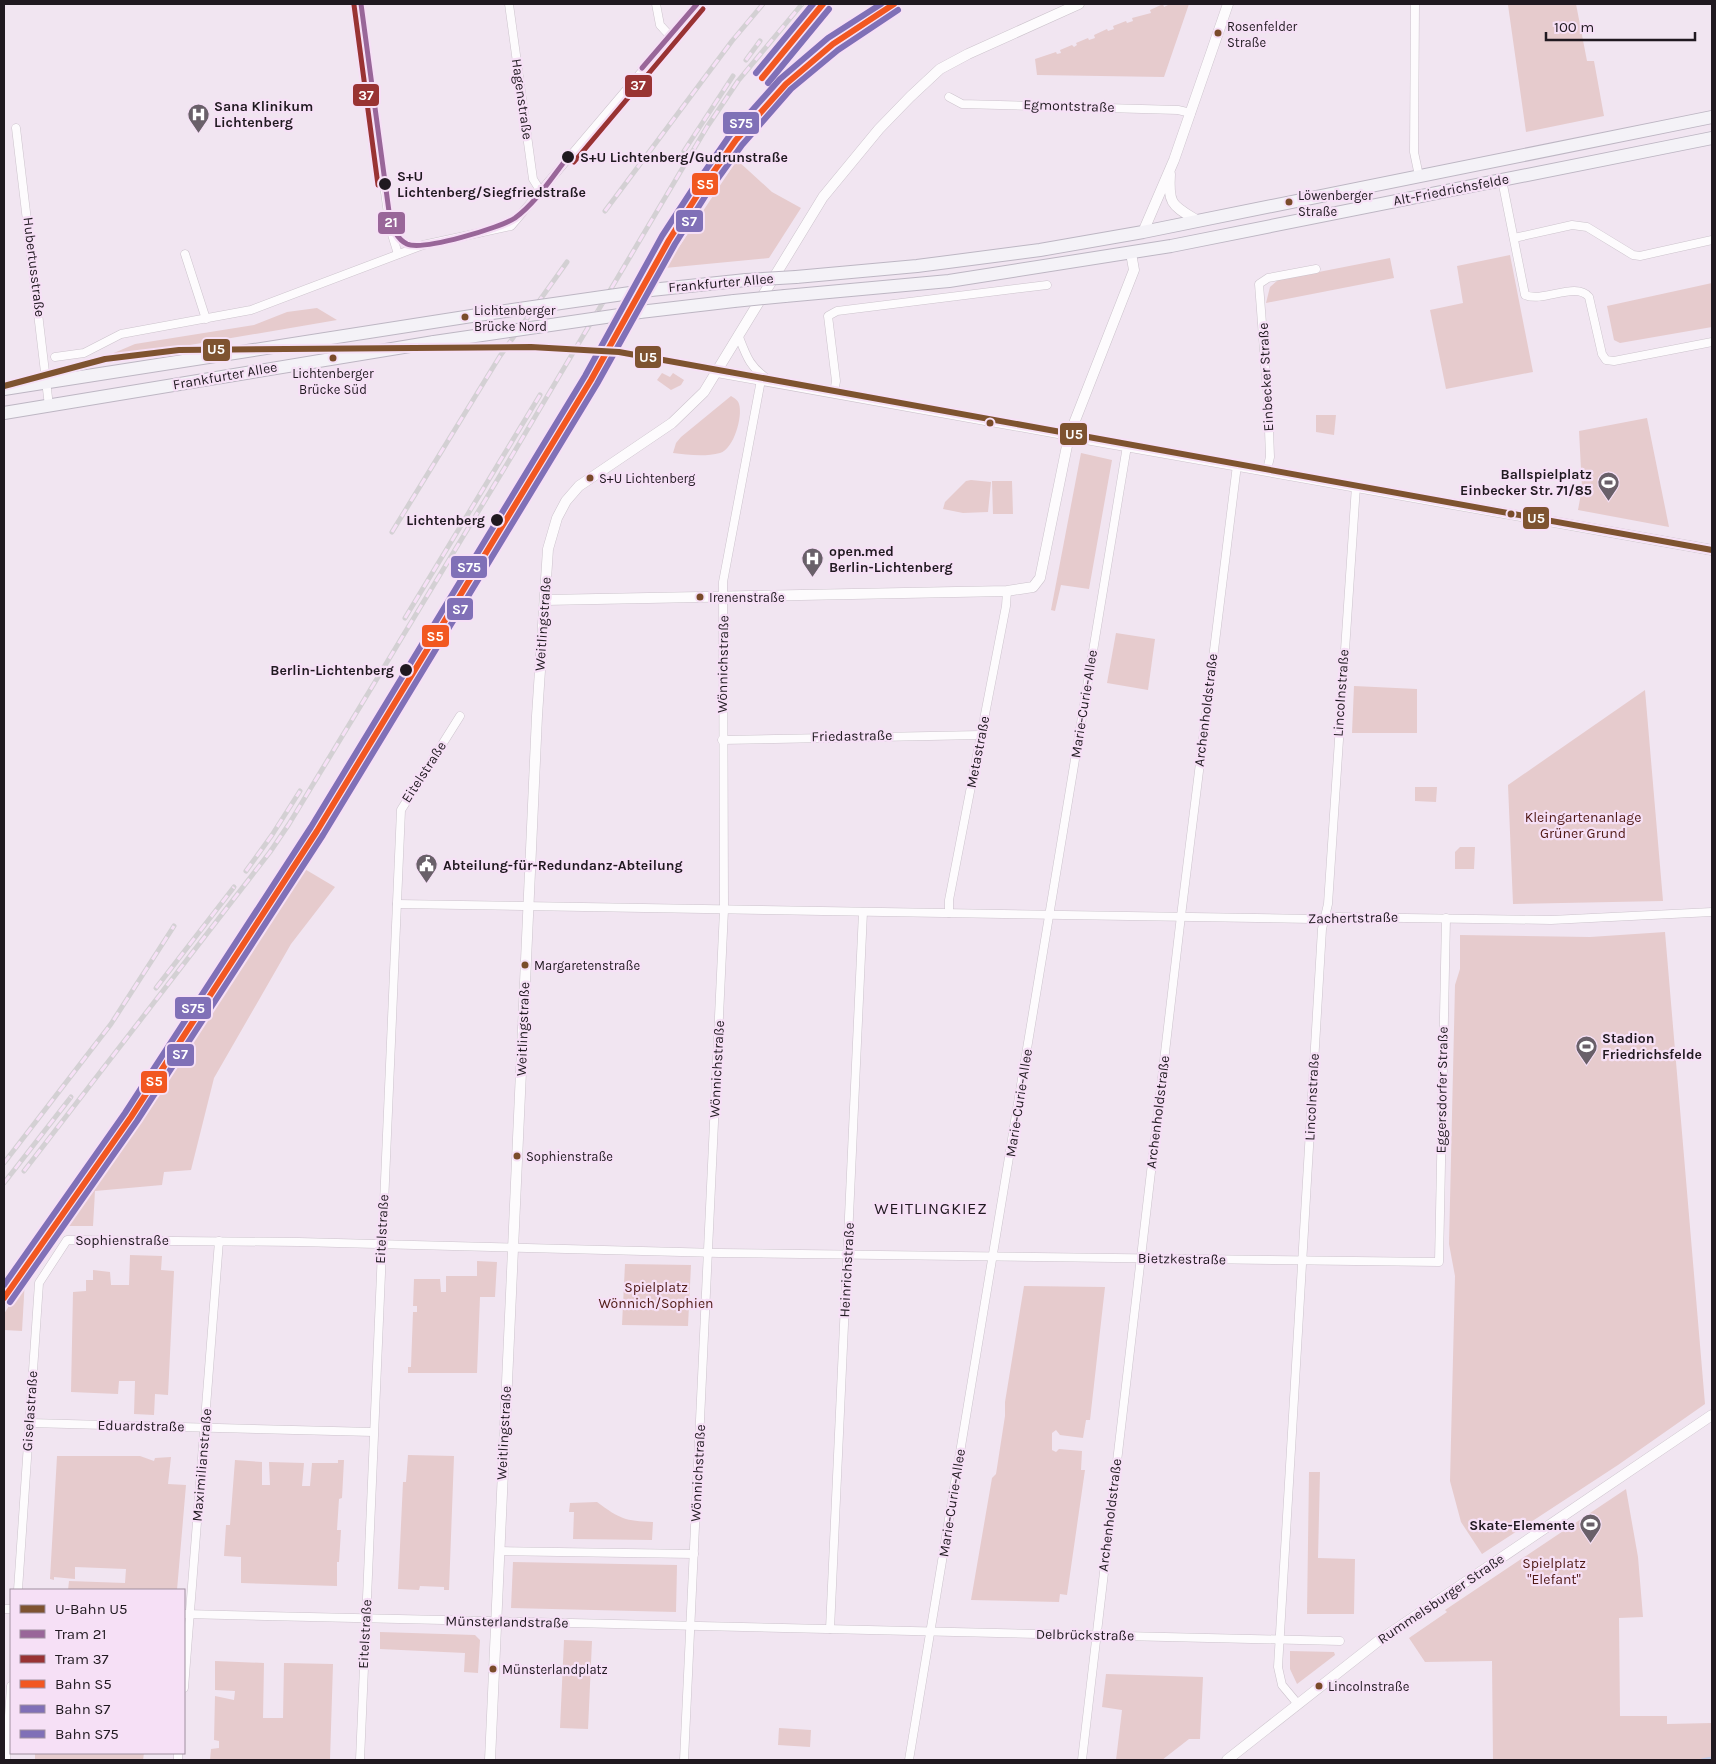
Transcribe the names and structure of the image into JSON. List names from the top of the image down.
{
  "streets": {
    "main road": ["Alt-Friedrichsfelde", "Frankfurter Allee"],
    "street": [
      "Hagenstraße",
      "Egmontstraße",
      "Hubertusstraße",
      "Einbecker Straße",
      "Weitlingstraße",
      "Wönnichstraße",
      "Lincolnstraße",
      "Marie-Curie-Allee",
      "Archenholdstraße",
      "Friedastraße",
      "Metastraße",
      "Eitelstraße",
      "Zachertstraße",
      "Eggersdorfer Straße",
      "Sophienstraße",
      "Bietzkestraße",
      "Heinrichstraße",
      "Giselastraße",
      "Eduardstraße",
      "Maximilianstraße",
      "Rummelsburger Straße",
      "Münsterlandstraße",
      "Delbrückstraße"
    ]
  },
  "crossings": [
    ["Alt-Friedrichsfelde", "Frankfurter Allee"],
    ["Hubertusstraße", "Frankfurter Allee"],
    ["Weitlingstraße", "Sophienstraße"],
    ["Weitlingstraße", "Münsterlandstraße"],
    ["Wönnichstraße", "Friedastraße"],
    ["Wönnichstraße", "Sophienstraße"],
    ["Wönnichstraße", "Münsterlandstraße"],
    ["Lincolnstraße", "Zachertstraße"],
    ["Lincolnstraße", "Bietzkestraße"],
    ["Lincolnstraße", "Rummelsburger Straße"],
    ["Lincolnstraße", "Delbrückstraße"],
    ["Marie-Curie-Allee", "Zachertstraße"],
    ["Marie-Curie-Allee", "Bietzkestraße"],
    ["Marie-Curie-Allee", "Delbrückstraße"],
    ["Archenholdstraße", "Zachertstraße"],
    ["Archenholdstraße", "Bietzkestraße"],
    ["Archenholdstraße", "Delbrückstraße"],
    ["Friedastraße", "Metastraße"],
    ["Metastraße", "Zachertstraße"],
    ["Eitelstraße", "Sophienstraße"],
    ["Eitelstraße", "Eduardstraße"],
    ["Eitelstraße", "Münsterlandstraße"],
    ["Zachertstraße", "Eggersdorfer Straße"],
    ["Eggersdorfer Straße", "Bietzkestraße"],
    ["Sophienstraße", "Bietzkestraße"],
    ["Sophienstraße", "Heinrichstraße"],
    ["Sophienstraße", "Giselastraße"],
    ["Sophienstraße", "Maximilianstraße"],
    ["Heinrichstraße", "Münsterlandstraße"],
    ["Heinrichstraße", "Delbrückstraße"],
    ["Giselastraße", "Eduardstraße"],
    ["Eduardstraße", "Maximilianstraße"],
    ["Maximilianstraße", "Münsterlandstraße"],
    ["Münsterlandstraße", "Delbrückstraße"]
  ],
  "districts": ["WEITLINGKIEZ"],
  "parks": ["Kleingartenanlage Grüner Grund", "Spielplatz Wönnich/Sophien", "Spielplatz \"Elefant\""],
  "places": {
    "other": [
      "Rosenfelder Straße",
      "S+U Lichtenberg/Gudrunstraße",
      "S+U Lichtenberg/Siegfriedstraße",
      "Löwenberger Straße",
      "Lichtenberger Brücke Nord",
      "Lichtenberger Brücke Süd",
      "S+U Lichtenberg",
      "Lichtenberg",
      "Irenenstraße",
      "Berlin-Lichtenberg",
      "Margaretenstraße",
      "Sophienstraße",
      "Münsterlandplatz",
      "Lincolnstraße"
    ],
    "hospital": ["Sana Klinikum Lichtenberg", "open.med Berlin-Lichtenberg"],
    "sports": ["Ballspielplatz Einbecker Str. 71/85", "Stadion Friedrichsfelde", "Skate-Elemente"],
    "public building": ["Abteilung-für-Redundanz-Abteilung"]
  },
  "lines": [
    "tram line 21",
    "rail line S5",
    "rail line S75",
    "tram line 37",
    "rail line S7",
    "metro line U5"
  ],
  "legend": [
    "U-Bahn U5",
    "Tram 21",
    "Tram 37",
    "Bahn S5",
    "Bahn S7",
    "Bahn S75"
  ],
  "scale_bar": "100 m"
}
